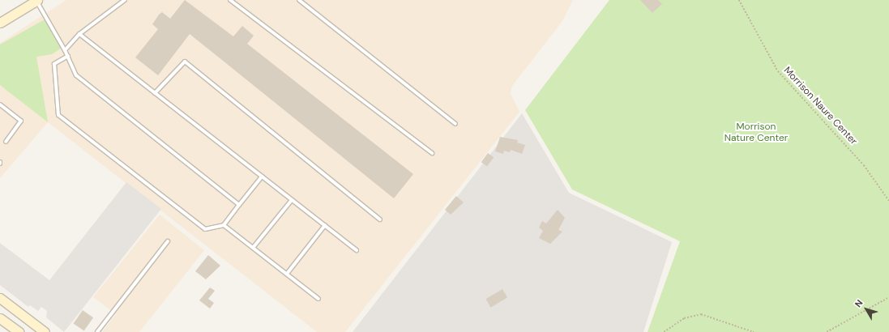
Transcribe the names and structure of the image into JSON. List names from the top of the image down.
{
  "streets": {
    "path": ["Morrison Naure Center"]
  },
  "parks": ["Morrison Nature Center"],
  "north": "top left"
}
